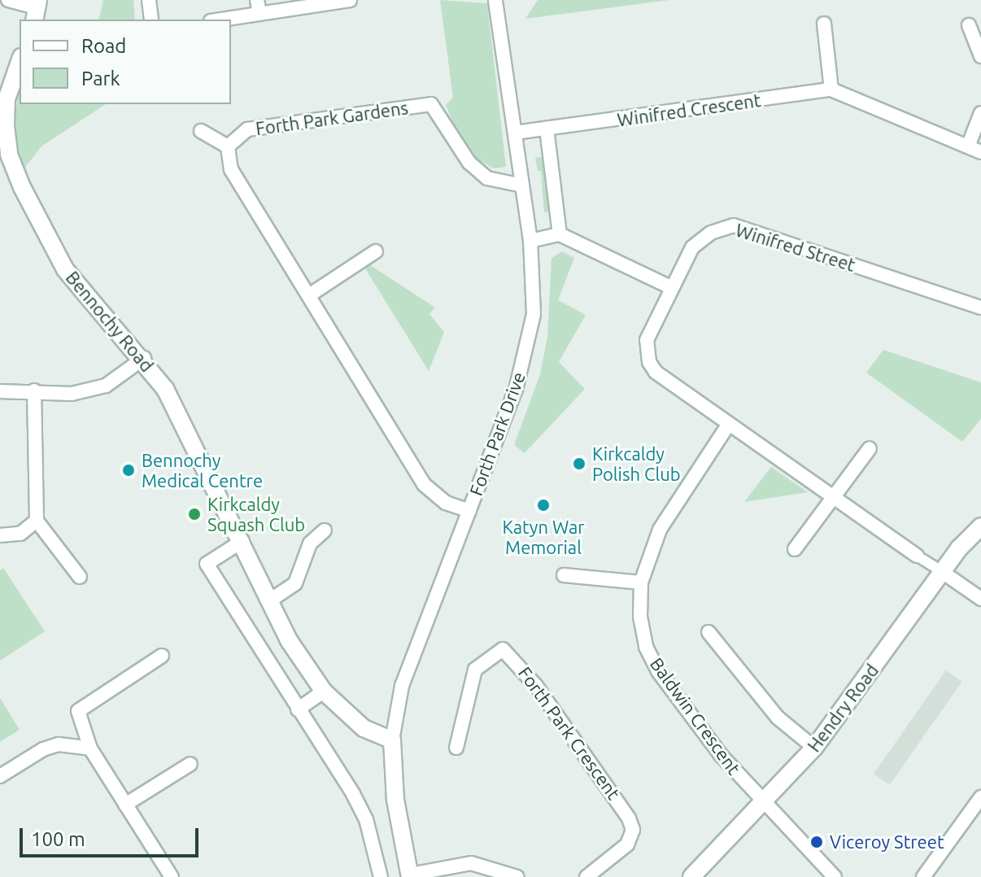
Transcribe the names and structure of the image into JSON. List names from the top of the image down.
{
  "streets": {
    "street": [
      "Winifred Crescent",
      "Forth Park Gardens",
      "Winifred Street",
      "Bennochy Road",
      "Forth Park Drive",
      "Hendry Road",
      "Baldwin Crescent",
      "Forth Park Crescent"
    ]
  },
  "crossings": [
    ["Winifred Crescent", "Forth Park Drive"],
    ["Forth Park Gardens", "Forth Park Drive"],
    ["Winifred Street", "Baldwin Crescent"],
    ["Bennochy Road", "Forth Park Drive"],
    ["Hendry Road", "Baldwin Crescent"]
  ],
  "places": [
    "Kirkcaldy Polish Club",
    "Bennochy Medical Centre",
    "Katyn War Memorial",
    "Kirkcaldy Squash Club",
    "Viceroy Street"
  ],
  "legend": ["Road", "Park"],
  "scale_bar": "100 m"
}
